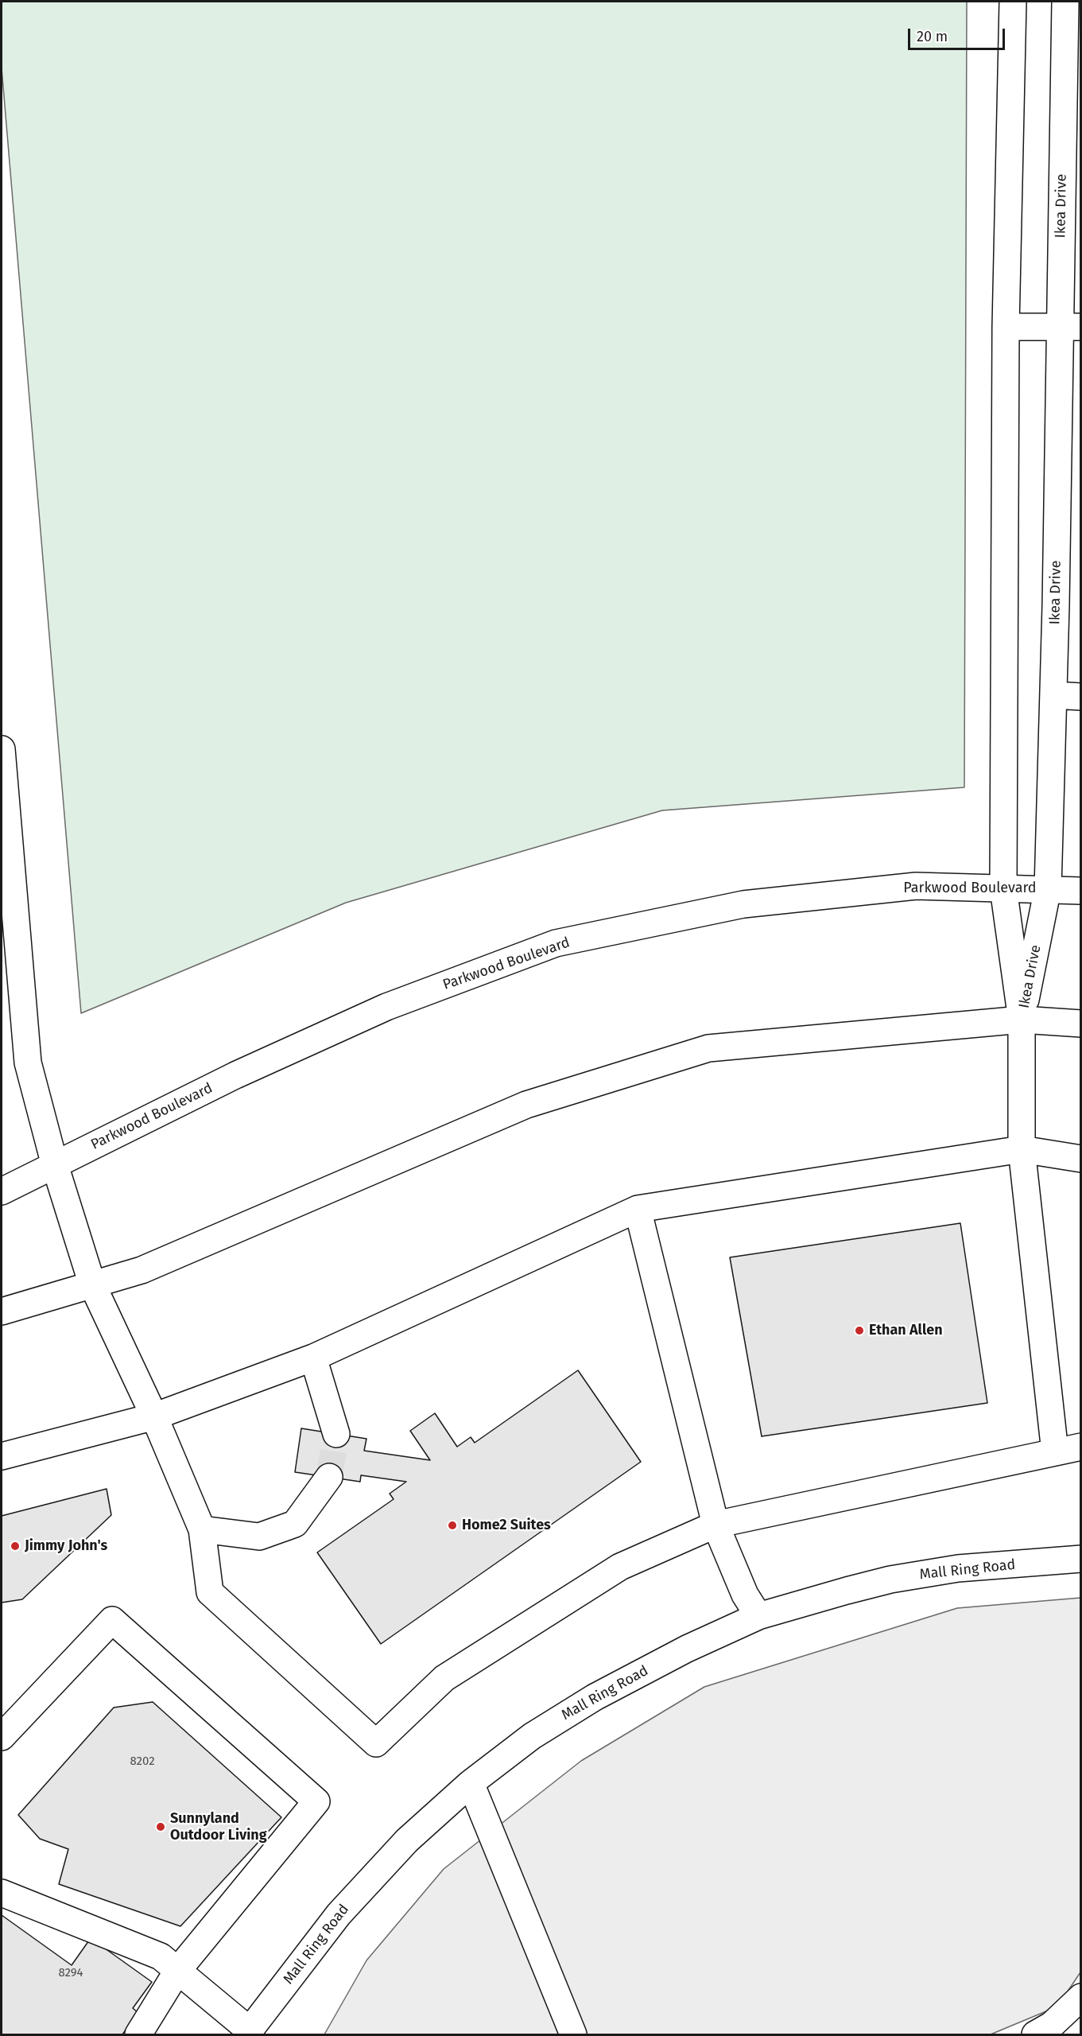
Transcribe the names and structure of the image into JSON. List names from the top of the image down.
{
  "streets": {
    "street": ["Ikea Drive", "Parkwood Boulevard", "Mall Ring Road"]
  },
  "crossings": [
    ["Ikea Drive", "Parkwood Boulevard"]
  ],
  "places": [
    "Ethan Allen",
    "Home2 Suites",
    "Jimmy John's",
    "Sunnyland Outdoor Living"
  ],
  "house_numbers": ["8202", "8294"],
  "scale_bar": "20 m"
}
